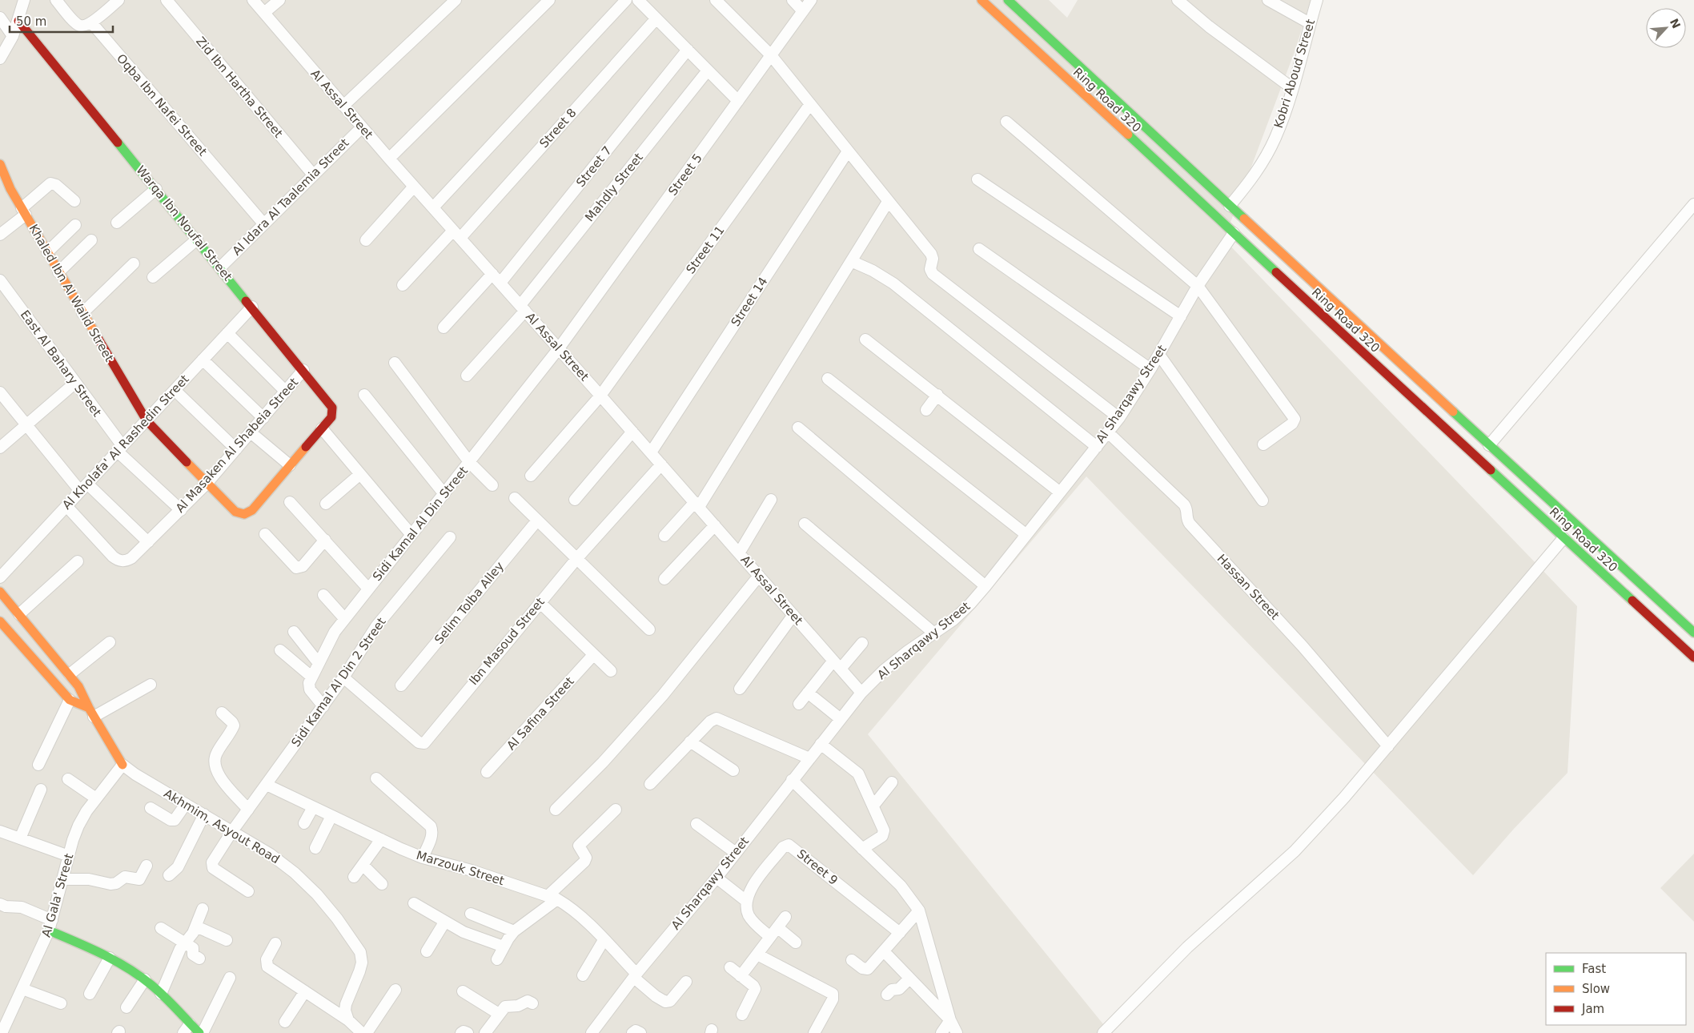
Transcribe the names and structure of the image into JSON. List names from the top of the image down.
{
  "streets": {
    "main road": [
      "Ring Road 320",
      "Warqa Ibn Noufal Street",
      "Khaled Ibn Al Walid Street",
      "Akhmim, Asyout Road"
    ],
    "street": [
      "Kobri Aboud Street",
      "Zid Ibn Hartha Street",
      "Al Assal Street",
      "Oqba Ibn Nafei Street",
      "Street 8",
      "Street 7",
      "Street 5",
      "Mahdly Street",
      "Al Idara Al Taalemia Street",
      "Street 11",
      "Street 14",
      "East Al Bahary Street",
      "Al Sharqawy Street",
      "Al Kholafa' Al Rashedin Street",
      "Al Masaken Al Shabeia Street",
      "Sidi Kamal Al Din Street",
      "Hassan Street",
      "Selim Tolba Alley",
      "Ibn Masoud Street",
      "Sidi Kamal Al Din 2 Street",
      "Al Safina Street",
      "Street 9",
      "Marzouk Street",
      "Al Gala' Street"
    ]
  },
  "crossings": [
    ["Kobri Aboud Street", "Ring Road 320"],
    ["Zid Ibn Hartha Street", "Al Idara Al Taalemia Street"],
    ["Ring Road 320", "Al Sharqawy Street"],
    ["Al Assal Street", "Street 8"],
    ["Al Assal Street", "Street 7"],
    ["Al Assal Street", "Street 5"],
    ["Al Assal Street", "Mahdly Street"],
    ["Al Assal Street", "Al Idara Al Taalemia Street"],
    ["Al Assal Street", "Street 11"],
    ["Al Assal Street", "Street 14"],
    ["Al Assal Street", "Al Sharqawy Street"],
    ["Al Assal Street", "Sidi Kamal Al Din Street"],
    ["Al Assal Street", "Ibn Masoud Street"],
    ["Oqba Ibn Nafei Street", "Al Idara Al Taalemia Street"],
    ["Street 5", "Sidi Kamal Al Din Street"],
    ["Al Idara Al Taalemia Street", "Warqa Ibn Noufal Street"],
    ["Warqa Ibn Noufal Street", "Khaled Ibn Al Walid Street"],
    ["Warqa Ibn Noufal Street", "Al Kholafa' Al Rashedin Street"],
    ["Warqa Ibn Noufal Street", "Al Masaken Al Shabeia Street"],
    ["Khaled Ibn Al Walid Street", "Al Kholafa' Al Rashedin Street"],
    ["Khaled Ibn Al Walid Street", "Al Masaken Al Shabeia Street"],
    ["East Al Bahary Street", "Al Kholafa' Al Rashedin Street"],
    ["East Al Bahary Street", "Al Masaken Al Shabeia Street"],
    ["Al Sharqawy Street", "Hassan Street"],
    ["Al Sharqawy Street", "Marzouk Street"],
    ["Al Kholafa' Al Rashedin Street", "Al Masaken Al Shabeia Street"],
    ["Ibn Masoud Street", "Sidi Kamal Al Din 2 Street"],
    ["Sidi Kamal Al Din 2 Street", "Akhmim, Asyout Road"],
    ["Sidi Kamal Al Din 2 Street", "Marzouk Street"],
    ["Akhmim, Asyout Road", "Al Gala' Street"]
  ],
  "legend": ["Fast", "Slow", "Jam"],
  "scale_bar": "50 m",
  "north": "top right"
}
